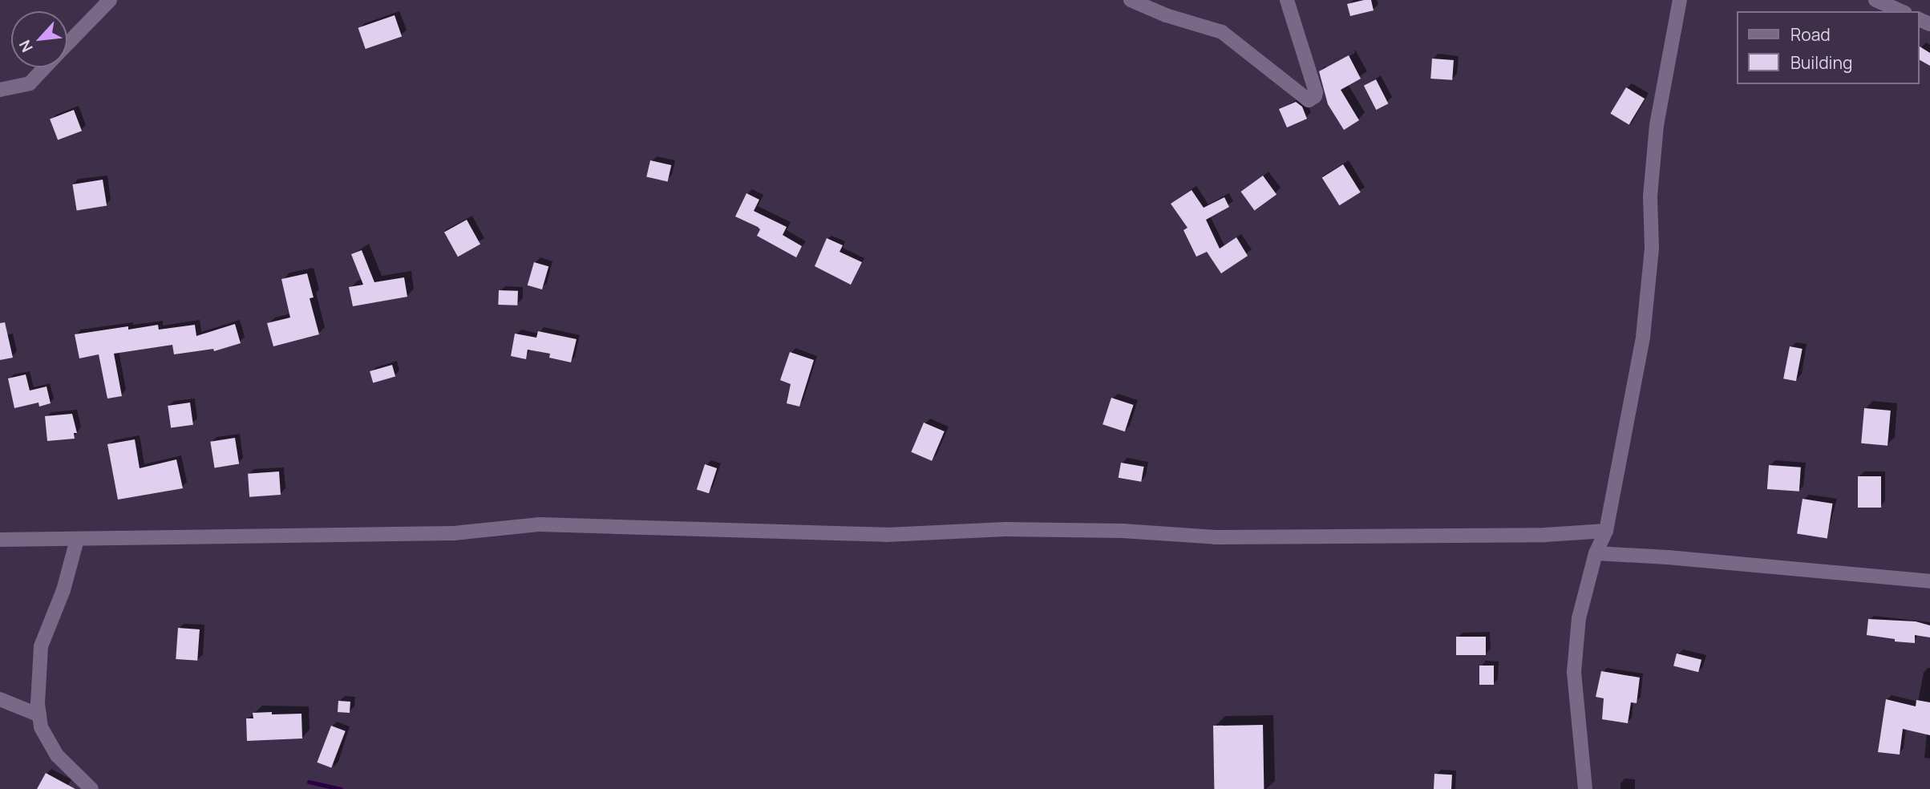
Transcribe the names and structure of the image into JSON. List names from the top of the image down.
{
  "legend": ["Road", "Building"],
  "north": "bottom left"
}
